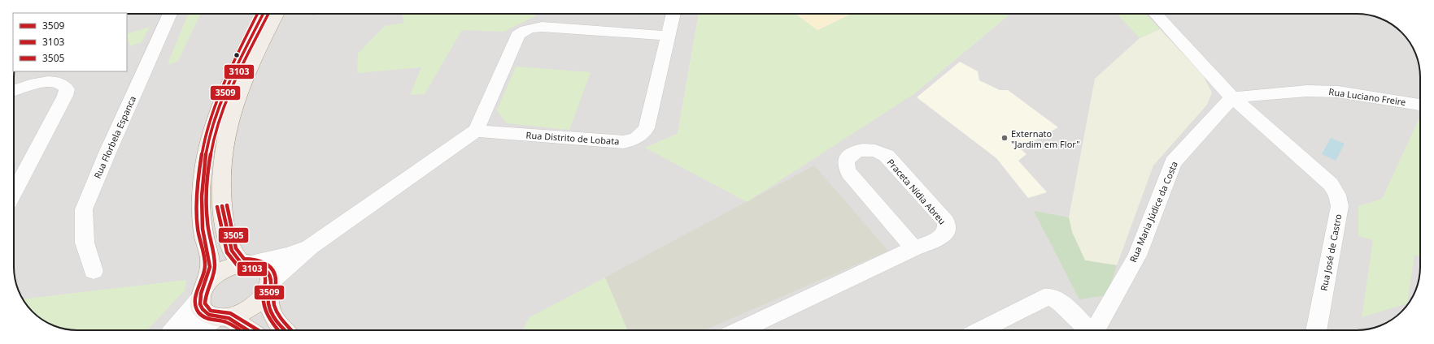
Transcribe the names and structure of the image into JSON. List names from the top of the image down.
{
  "streets": {
    "street": [
      "Rua Luciano Freire",
      "Rua Florbela Espanca",
      "Rua Distrito de Lobata",
      "Praceta Nídia Abreu",
      "Rua Maria Júdice da Costa",
      "Rua José de Castro"
    ]
  },
  "crossings": [
    ["Rua Luciano Freire", "Rua Maria Júdice da Costa"],
    ["Rua Luciano Freire", "Rua José de Castro"],
    ["Rua Maria Júdice da Costa", "Rua José de Castro"]
  ],
  "places": ["Externato \"Jardim em Flor\""],
  "lines": ["transit line 3509", "transit line 3103", "transit line 3505"],
  "legend": ["3509", "3103", "3505"]
}
